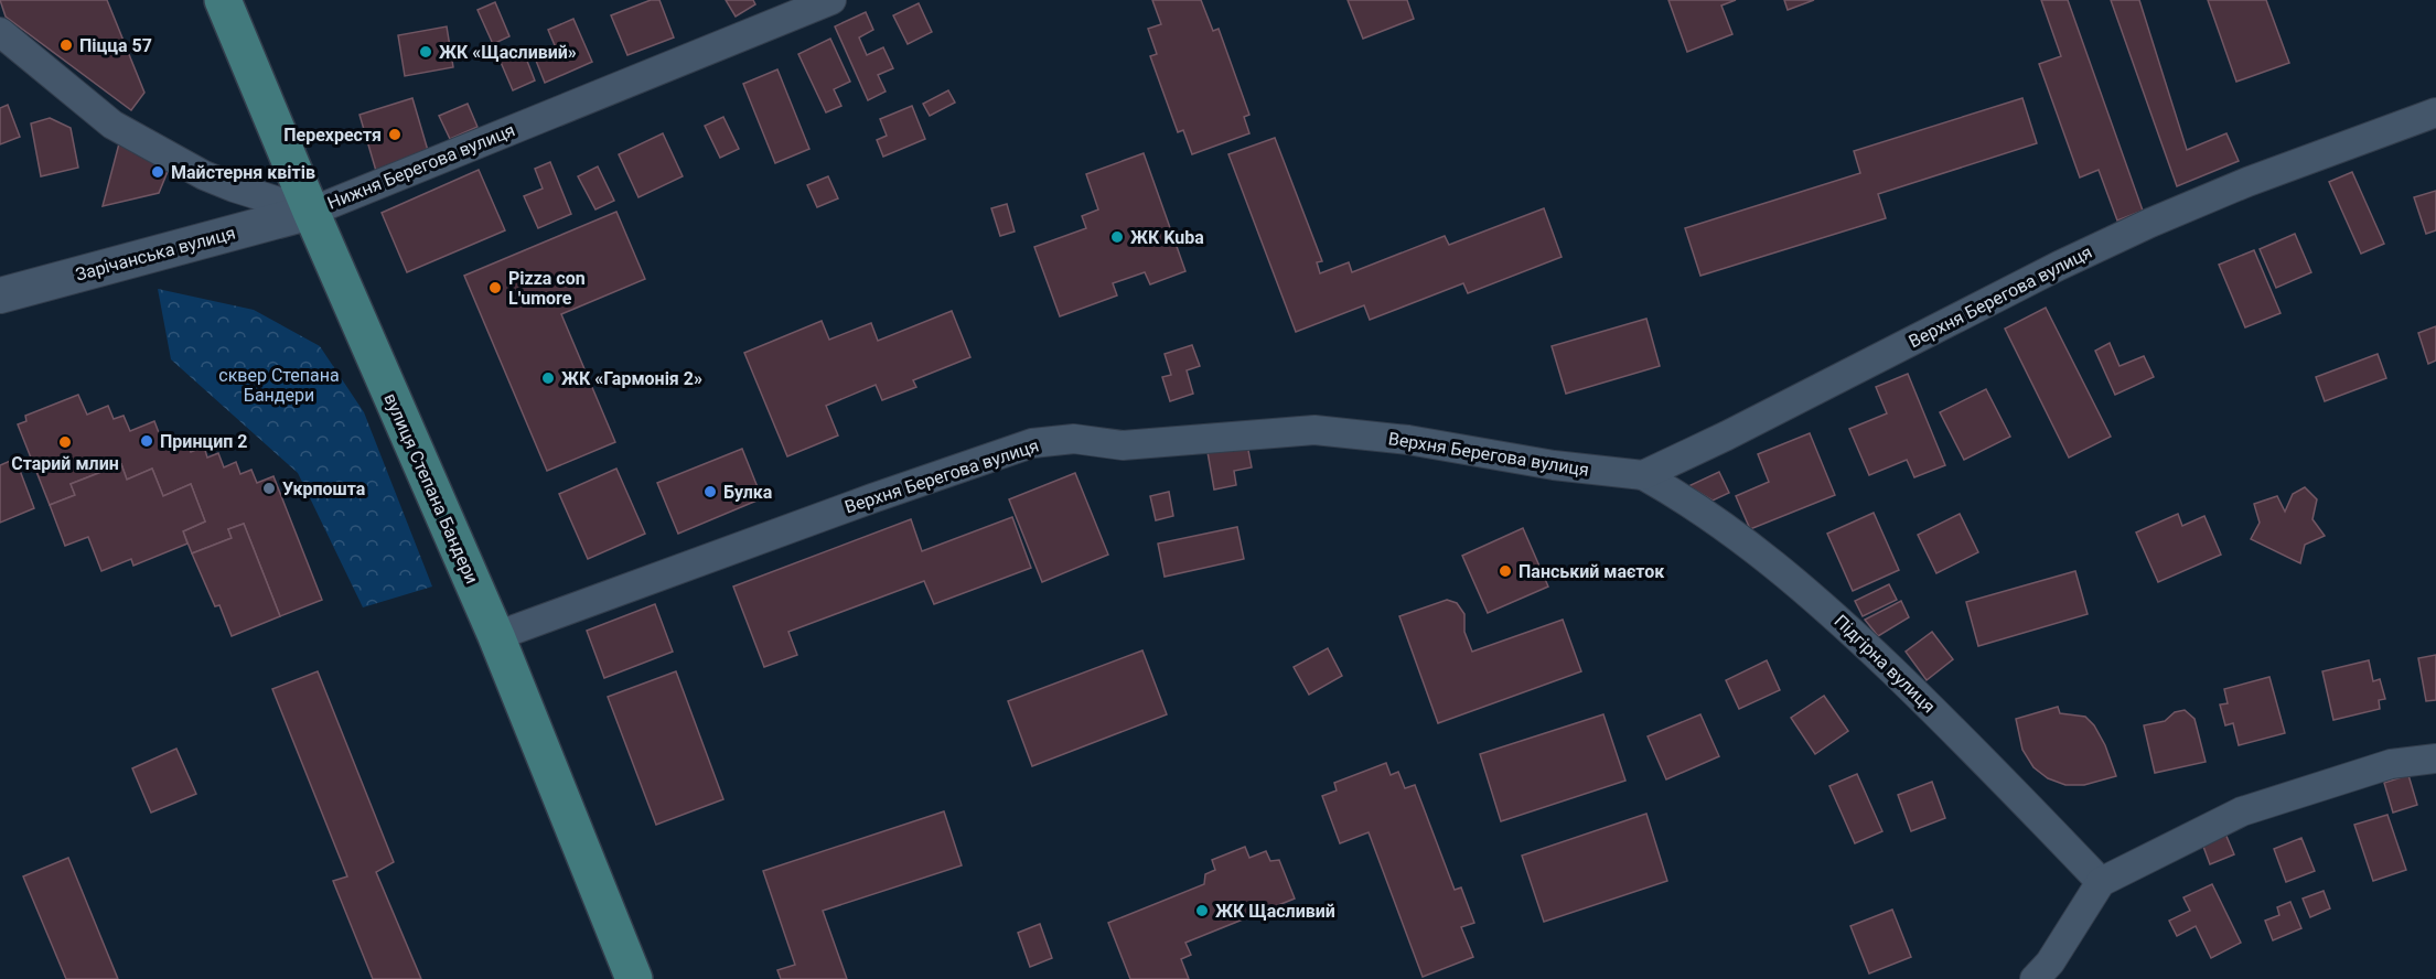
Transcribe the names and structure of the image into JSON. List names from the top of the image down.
{
  "streets": {
    "main road": ["вулиця Степана Бандери"],
    "street": [
      "Нижня Берегова вулиця",
      "Зарічанська вулиця",
      "Верхня Берегова вулиця",
      "Підгірна вулиця"
    ]
  },
  "crossings": [
    ["Нижня Берегова вулиця", "Зарічанська вулиця"],
    ["Нижня Берегова вулиця", "вулиця Степана Бандери"],
    ["Зарічанська вулиця", "вулиця Степана Бандери"],
    ["Верхня Берегова вулиця", "вулиця Степана Бандери"],
    ["Верхня Берегова вулиця", "Підгірна вулиця"]
  ],
  "parks": ["сквер Степана Бандери"],
  "places": [
    "Піцца 57",
    "ЖК «Щасливий»",
    "Перехрестя",
    "Майстерня квітів",
    "ЖК Kuba",
    "Pizza con L'umore",
    "ЖК «Гармонія 2»",
    "Принцип 2",
    "Старий млин",
    "Укрпошта",
    "Булка",
    "Панський маєток",
    "ЖК Щасливий"
  ]
}
